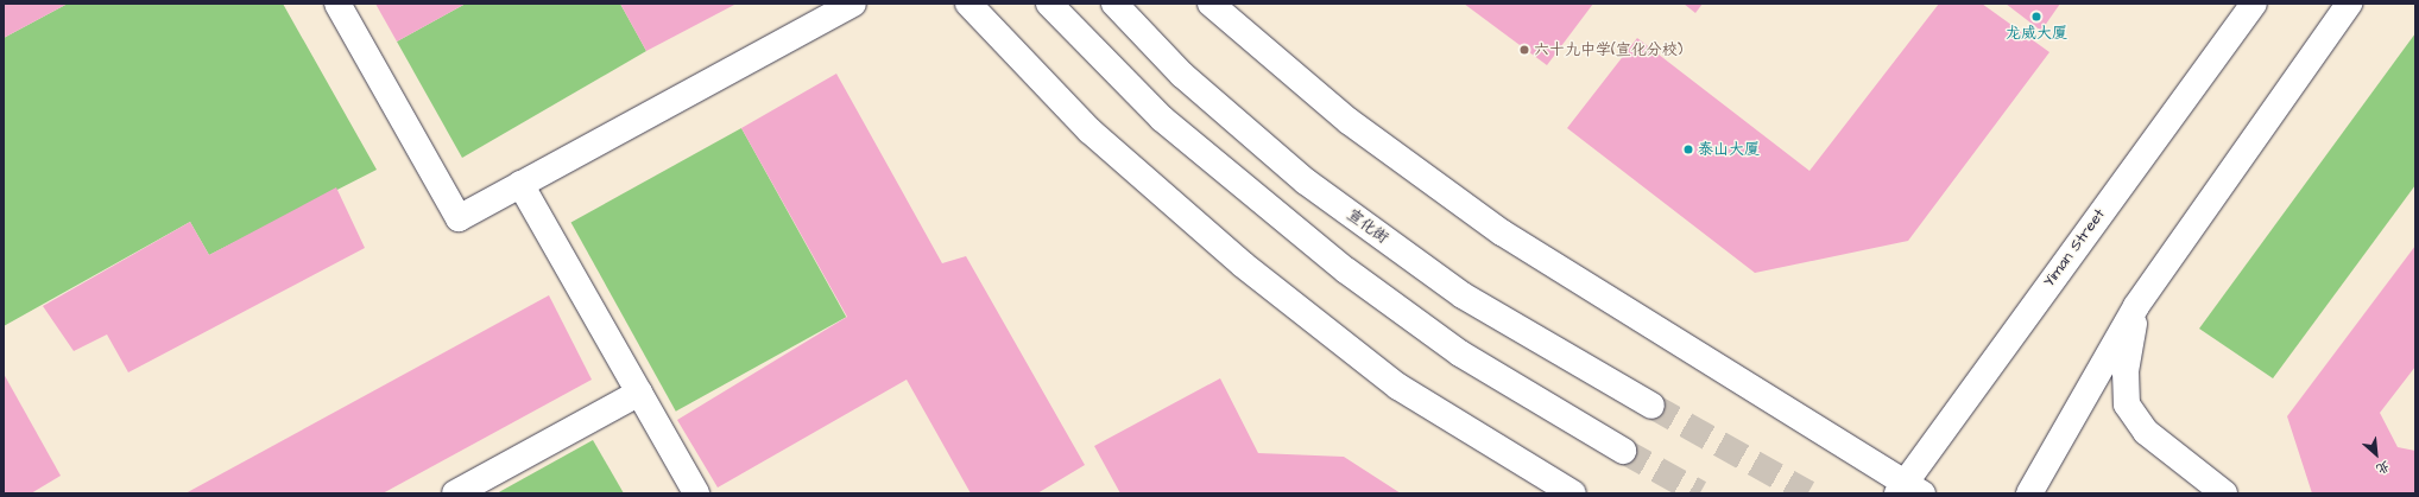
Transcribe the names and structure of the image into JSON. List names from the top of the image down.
{
  "streets": {
    "main road": ["宣化街", "Yiman Street"]
  },
  "places": ["龙威大厦", "六十九中学(宣化分校)", "泰山大厦"],
  "north": "bottom right"
}
